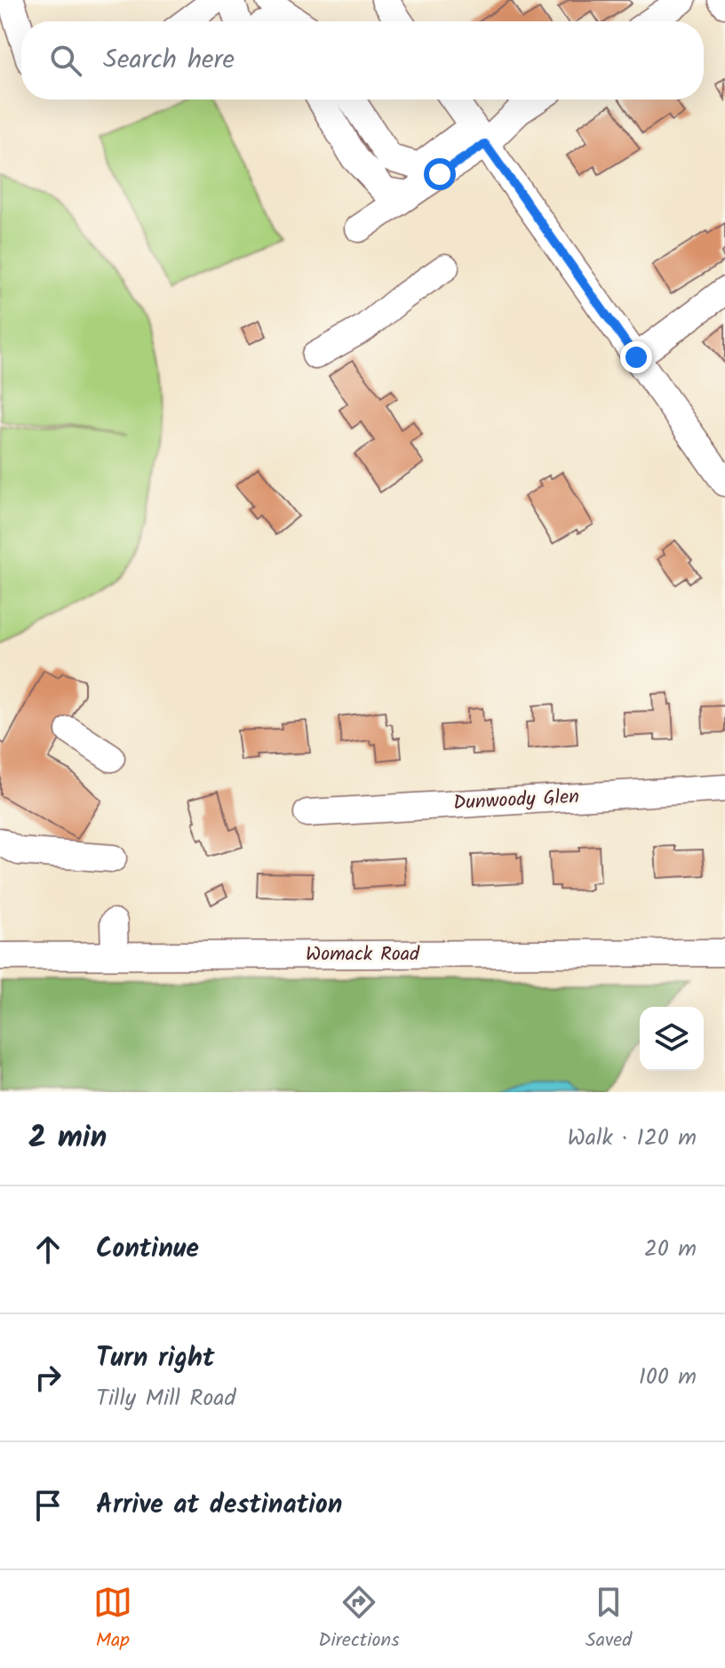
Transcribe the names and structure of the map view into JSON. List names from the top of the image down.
{
  "streets": {
    "street": ["Dunwoody Glen", "Womack Road"]
  },
  "page": {
    "search": "Search here",
    "heading": ["2 min", "Walk · 120 m"],
    "list": [
      ["Continue", "20 m"],
      ["Turn right", "Tilly Mill Road", "100 m"],
      "Arrive at destination"
    ],
    "nav": ["Map", "Directions", "Saved"]
  }
}
